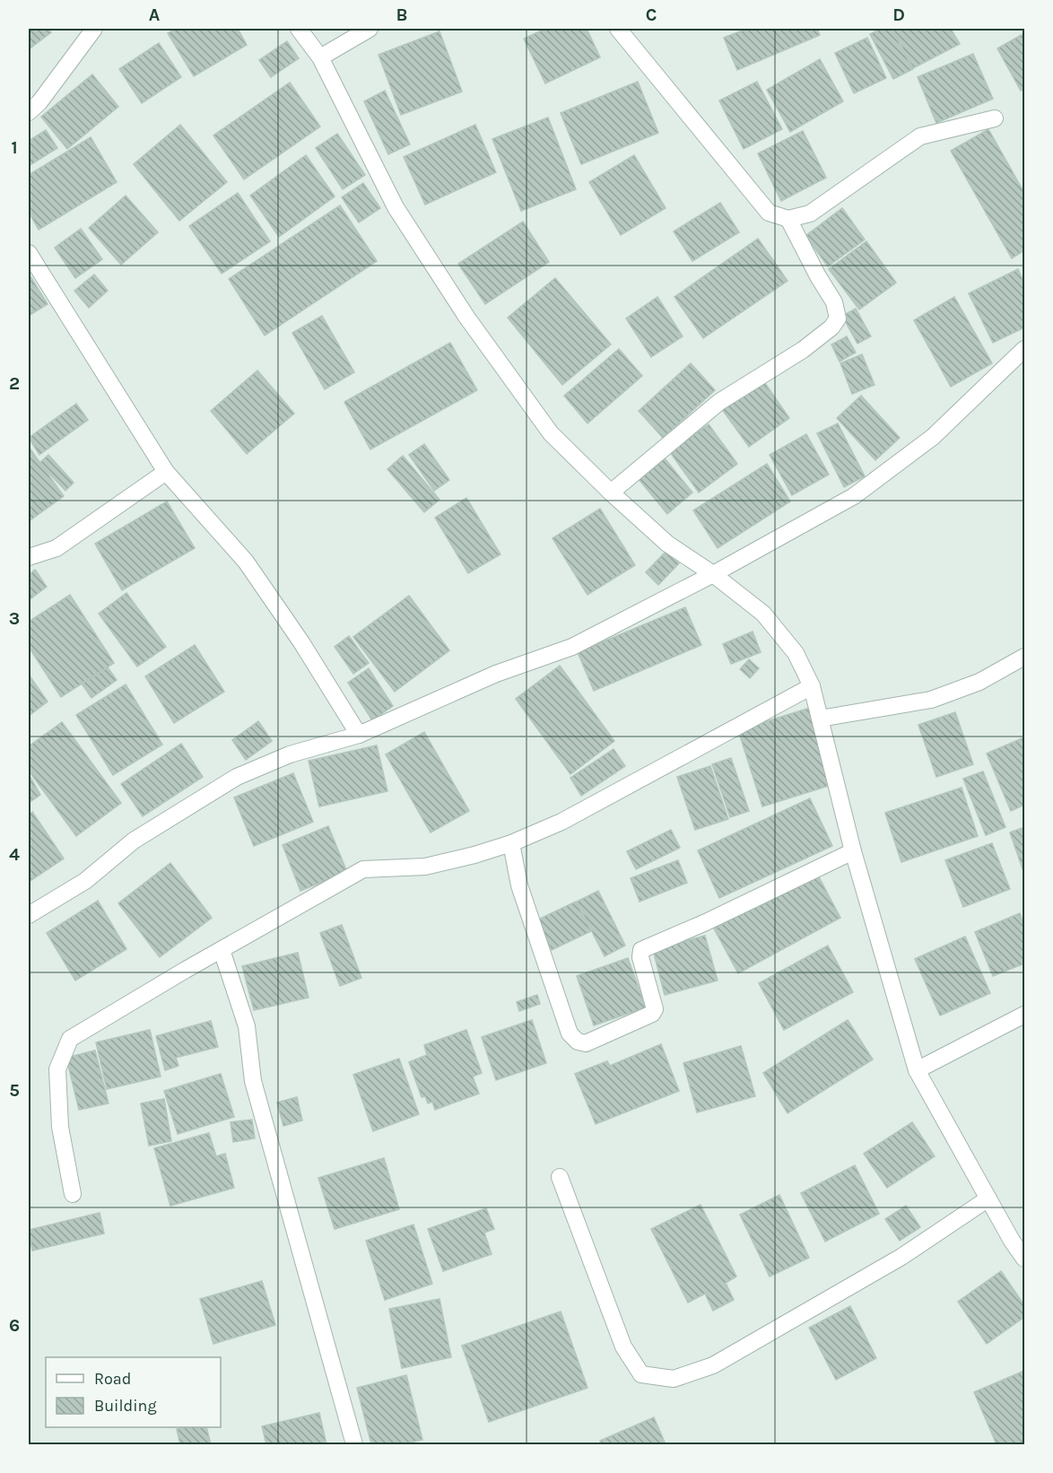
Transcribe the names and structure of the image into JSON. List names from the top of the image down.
{
  "legend": ["Road", "Building"],
  "grid": {
    "columns": [
      "A",
      "B",
      "C",
      "D"
    ],
    "rows": [
      "1",
      "2",
      "3",
      "4",
      "5",
      "6"
    ]
  }
}
